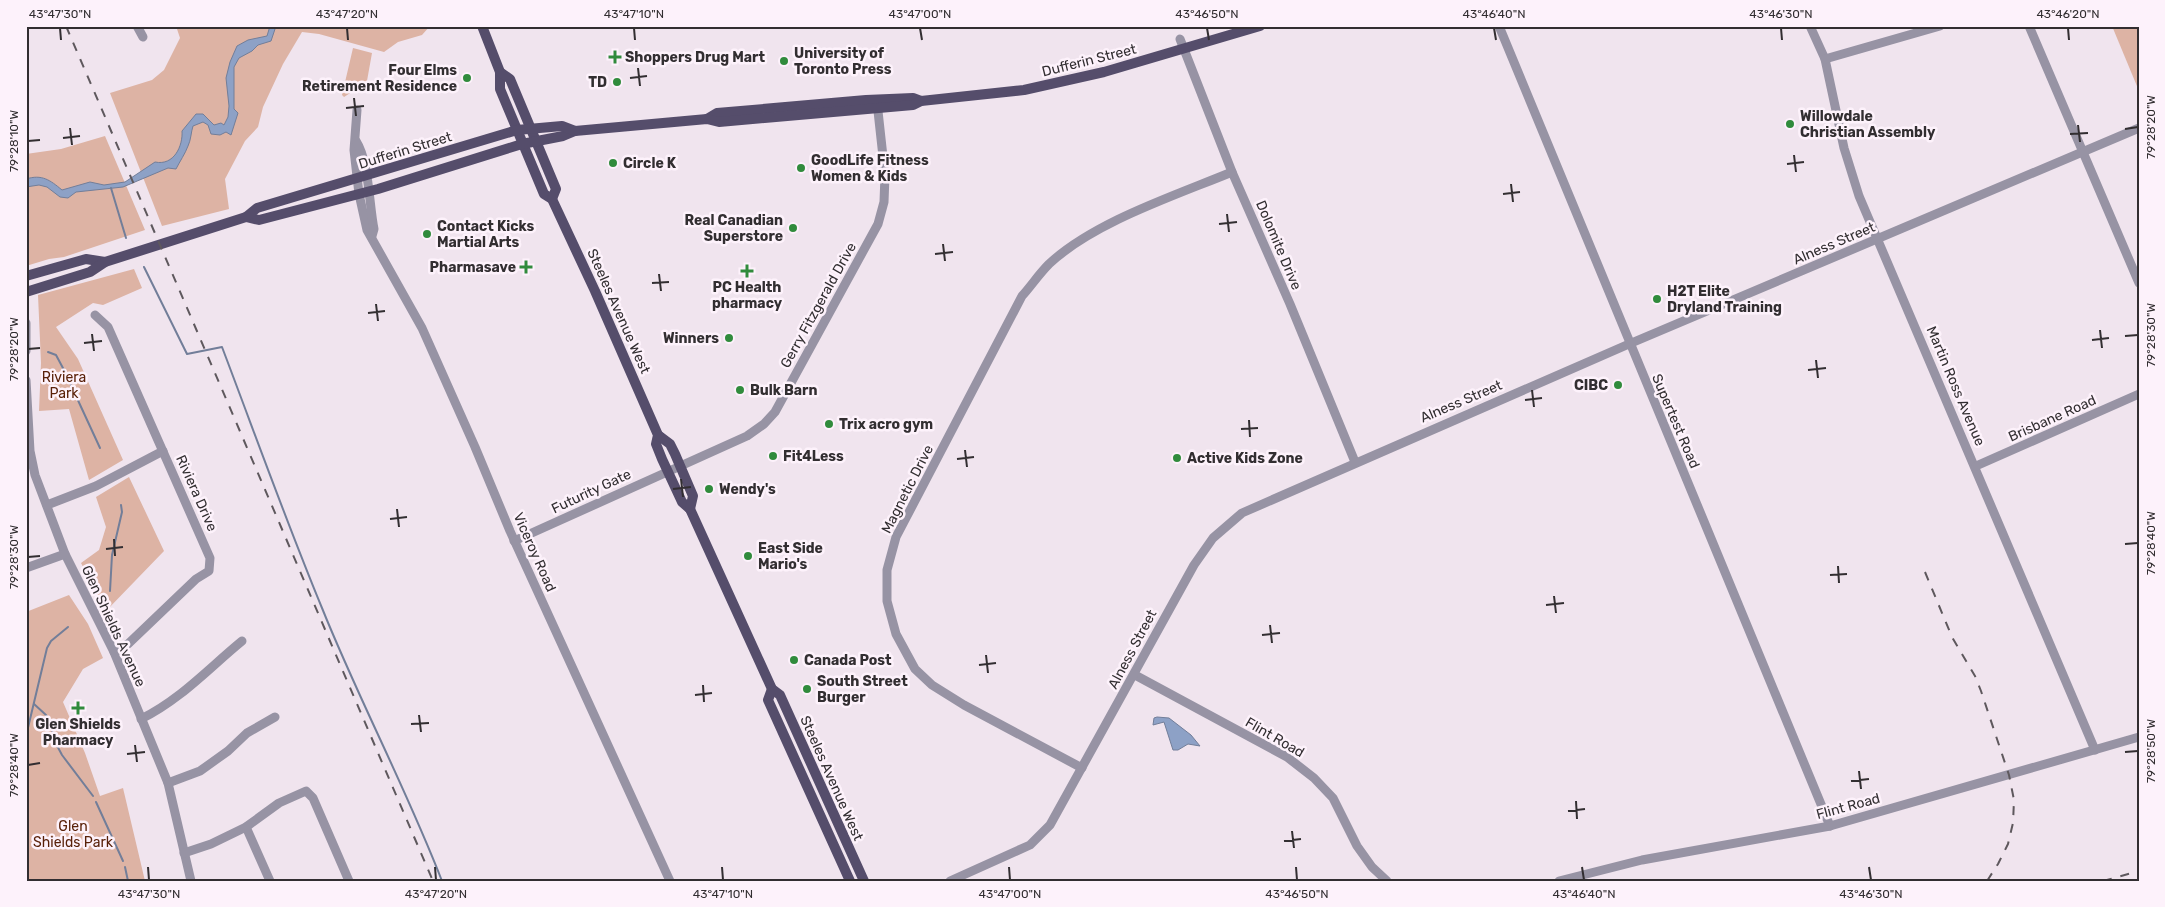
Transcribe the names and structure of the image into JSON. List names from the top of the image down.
{
  "streets": {
    "main road": ["Dufferin Street", "Steeles Avenue West"],
    "street": [
      "Alness Street",
      "Dolomite Drive",
      "Gerry Fitzgerald Drive",
      "Martin Ross Avenue",
      "Brisbane Road",
      "Supertest Road",
      "Magnetic Drive",
      "Futurity Gate",
      "Riviera Drive",
      "Viceroy Road",
      "Glen Shields Avenue",
      "Flint Road"
    ]
  },
  "crossings": [
    ["Dufferin Street", "Dolomite Drive"],
    ["Dufferin Street", "Gerry Fitzgerald Drive"],
    ["Dufferin Street", "Steeles Avenue West"],
    ["Dufferin Street", "Viceroy Road"],
    ["Alness Street", "Dolomite Drive"],
    ["Alness Street", "Martin Ross Avenue"],
    ["Alness Street", "Supertest Road"],
    ["Alness Street", "Magnetic Drive"],
    ["Alness Street", "Flint Road"],
    ["Dolomite Drive", "Magnetic Drive"],
    ["Gerry Fitzgerald Drive", "Steeles Avenue West"],
    ["Gerry Fitzgerald Drive", "Futurity Gate"],
    ["Steeles Avenue West", "Futurity Gate"],
    ["Martin Ross Avenue", "Brisbane Road"],
    ["Martin Ross Avenue", "Flint Road"],
    ["Supertest Road", "Flint Road"],
    ["Futurity Gate", "Viceroy Road"],
    ["Riviera Drive", "Glen Shields Avenue"]
  ],
  "parks": ["Riviera Park", "Glen Shields Park"],
  "places": {
    "health": [
      "Shoppers Drug Mart",
      "Pharmasave",
      "PC Health pharmacy",
      "Glen Shields Pharmacy"
    ],
    "other": [
      "University of Toronto Press",
      "Four Elms Retirement Residence",
      "TD",
      "Willowdale Christian Assembly",
      "Circle K",
      "GoodLife Fitness Women & Kids",
      "Real Canadian Superstore",
      "Contact Kicks Martial Arts",
      "H2T Elite Dryland Training",
      "Winners",
      "CIBC",
      "Bulk Barn",
      "Trix acro gym",
      "Fit4Less",
      "Active Kids Zone",
      "Wendy's",
      "East Side Mario's",
      "Canada Post",
      "South Street Burger"
    ]
  },
  "coordinates": [
    "43°47'30\"N",
    "43°47'20\"N",
    "43°47'10\"N",
    "43°47'00\"N",
    "43°46'50\"N",
    "43°46'40\"N",
    "43°46'30\"N",
    "43°46'20\"N",
    "79°28'20\"W",
    "79°28'10\"W",
    "79°28'30\"W",
    "79°28'40\"W",
    "79°28'50\"W"
  ]
}
